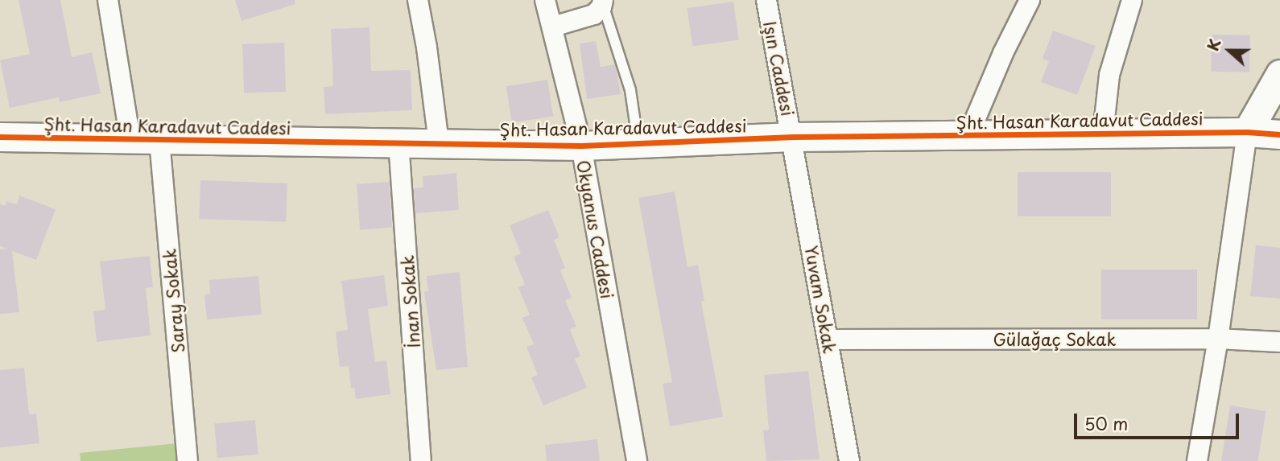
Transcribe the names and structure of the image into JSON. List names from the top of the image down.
{
  "streets": {
    "street": [
      "Işın Caddesi",
      "Şht. Hasan Karadavut Caddesi",
      "Okyanus Caddesi",
      "Yuvam Sokak",
      "Saray Sokak",
      "İnan Sokak",
      "Gülağaç Sokak"
    ]
  },
  "crossings": [
    ["Işın Caddesi", "Şht. Hasan Karadavut Caddesi"],
    ["Işın Caddesi", "Yuvam Sokak"],
    ["Şht. Hasan Karadavut Caddesi", "Okyanus Caddesi"],
    ["Şht. Hasan Karadavut Caddesi", "Yuvam Sokak"],
    ["Şht. Hasan Karadavut Caddesi", "Saray Sokak"],
    ["Şht. Hasan Karadavut Caddesi", "İnan Sokak"],
    ["Yuvam Sokak", "Gülağaç Sokak"]
  ],
  "scale_bar": "50 m",
  "north": "left"
}
